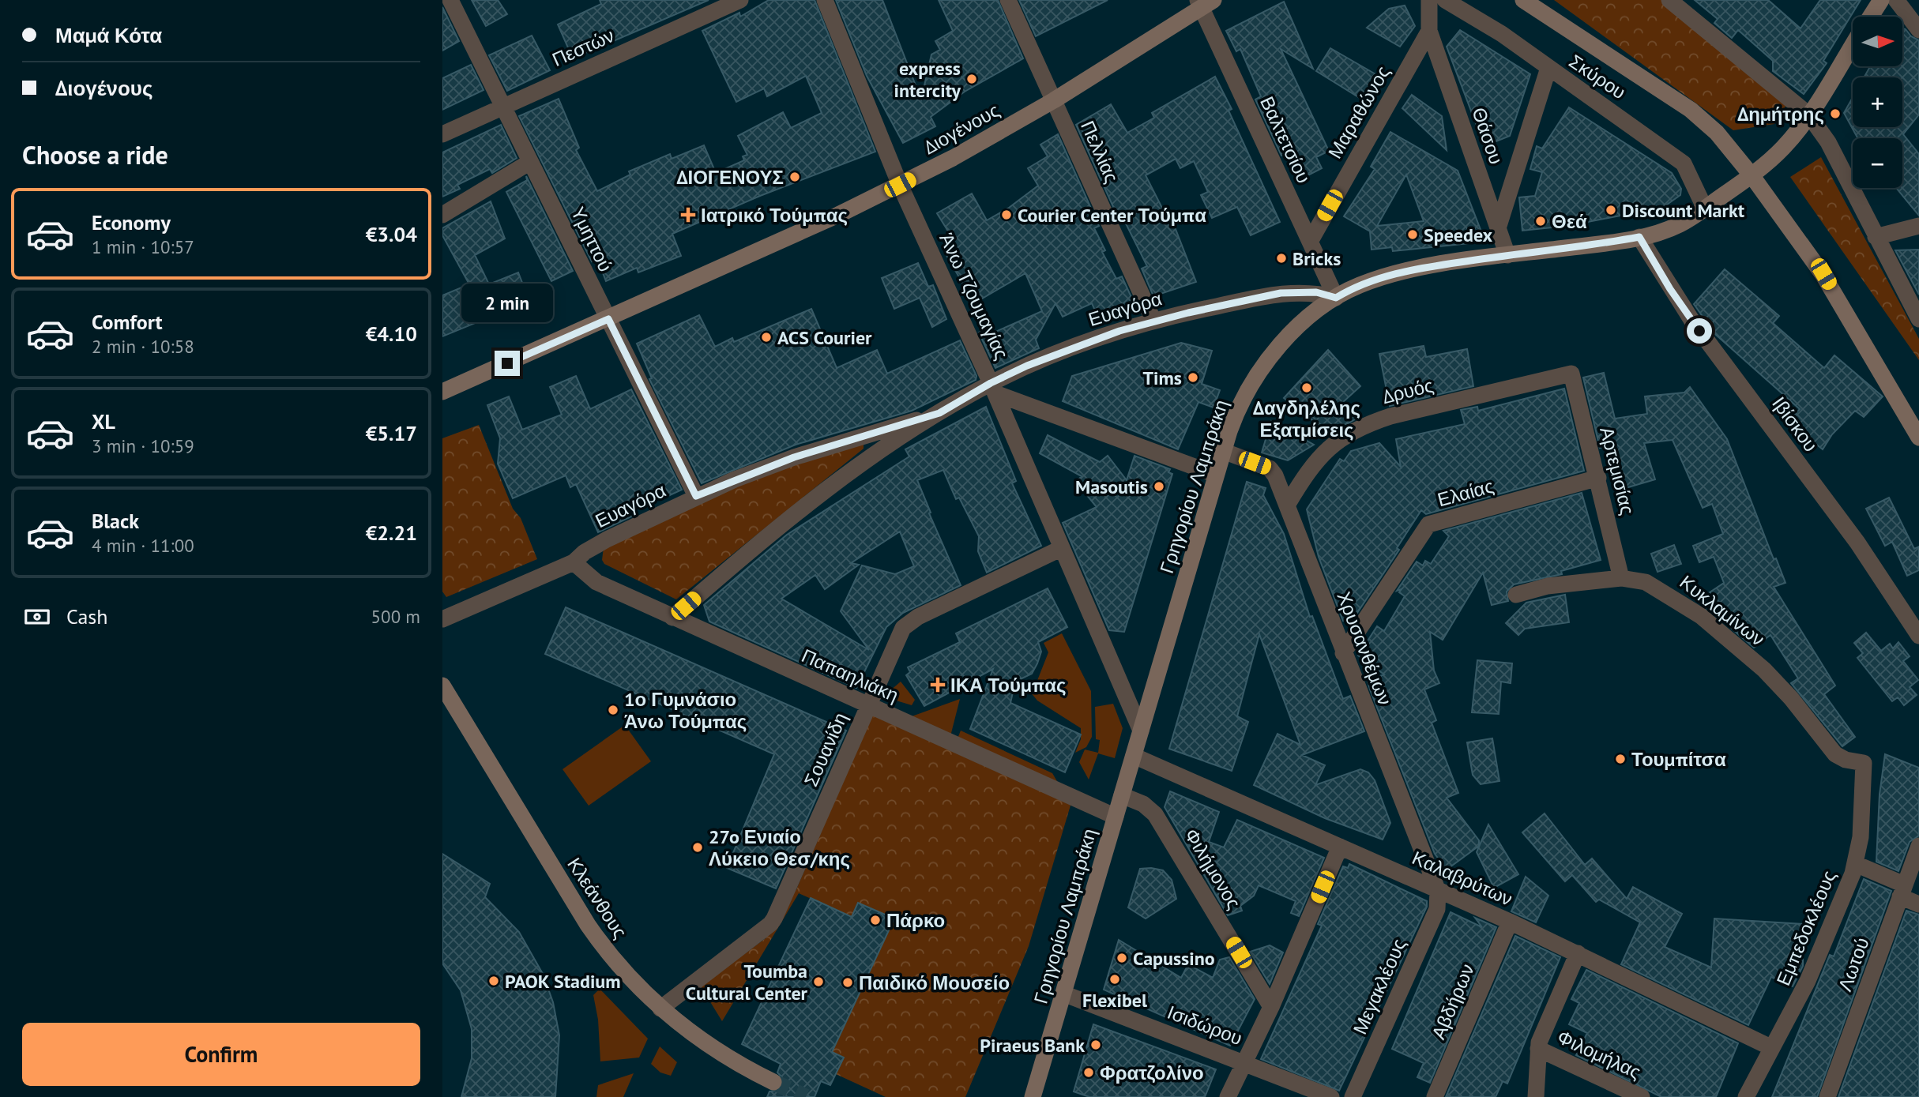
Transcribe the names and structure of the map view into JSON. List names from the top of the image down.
{
  "streets": {
    "main road": [
      "Σκύρου",
      "Διογένους",
      "Γρηγορίου Λαμπράκη",
      "Κλεάνθους"
    ],
    "street": [
      "Πεστών",
      "Μαραθώνος",
      "Θάσου",
      "Βαλτετσίου",
      "Πελλίας",
      "Υμηττού",
      "Άνω Τζουμαγίας",
      "Ευαγόρα",
      "Δρυός",
      "Ιβίσκου",
      "Αρτεμισίας",
      "Ελαίας",
      "Κυκλαμίνων",
      "Χρυσανθέμων",
      "Παπαηλιάκη",
      "Σουανίδη",
      "Φιλήμονος",
      "Καλαβρύτων",
      "Εμπεδοκλέους",
      "Λωτού",
      "Μεγακλέους",
      "Αβδήρων",
      "Ισιδώρου",
      "Φιλομήλας"
    ]
  },
  "crossings": [
    ["Πεστών", "Υμηττού"],
    ["Σκύρου", "Γρηγορίου Λαμπράκη"],
    ["Μαραθώνος", "Θάσου"],
    ["Μαραθώνος", "Βαλτετσίου"],
    ["Διογένους", "Βαλτετσίου"],
    ["Διογένους", "Πελλίας"],
    ["Διογένους", "Υμηττού"],
    ["Διογένους", "Άνω Τζουμαγίας"],
    ["Θάσου", "Γρηγορίου Λαμπράκη"],
    ["Βαλτετσίου", "Ευαγόρα"],
    ["Βαλτετσίου", "Γρηγορίου Λαμπράκη"],
    ["Πελλίας", "Ευαγόρα"],
    ["Υμηττού", "Ευαγόρα"],
    ["Άνω Τζουμαγίας", "Ευαγόρα"],
    ["Άνω Τζουμαγίας", "Γρηγορίου Λαμπράκη"],
    ["Άνω Τζουμαγίας", "Σουανίδη"],
    ["Ευαγόρα", "Γρηγορίου Λαμπράκη"],
    ["Ευαγόρα", "Παπαηλιάκη"],
    ["Δρυός", "Αρτεμισίας"],
    ["Δρυός", "Χρυσανθέμων"],
    ["Ιβίσκου", "Γρηγορίου Λαμπράκη"],
    ["Αρτεμισίας", "Ελαίας"],
    ["Αρτεμισίας", "Κυκλαμίνων"],
    ["Γρηγορίου Λαμπράκη", "Χρυσανθέμων"],
    ["Γρηγορίου Λαμπράκη", "Παπαηλιάκη"],
    ["Γρηγορίου Λαμπράκη", "Φιλήμονος"],
    ["Γρηγορίου Λαμπράκη", "Καλαβρύτων"],
    ["Γρηγορίου Λαμπράκη", "Ισιδώρου"],
    ["Ελαίας", "Χρυσανθέμων"],
    ["Κυκλαμίνων", "Εμπεδοκλέους"],
    ["Χρυσανθέμων", "Καλαβρύτων"],
    ["Χρυσανθέμων", "Μεγακλέους"],
    ["Παπαηλιάκη", "Σουανίδη"],
    ["Σουανίδη", "Κλεάνθους"],
    ["Καλαβρύτων", "Εμπεδοκλέους"],
    ["Καλαβρύτων", "Μεγακλέους"],
    ["Καλαβρύτων", "Αβδήρων"]
  ],
  "places": {
    "other": [
      "express intercity",
      "Δημήτρης",
      "ΔΙΟΓΕΝΟΥΣ",
      "Discount Markt",
      "Courier Center Τούμπα",
      "Θεά",
      "Speedex",
      "Bricks",
      "ACS Courier",
      "Tims",
      "Δαγδηλέλης Εξατμίσεις",
      "Masoutis",
      "1ο Γυμνάσιο Άνω Τούμπας",
      "Τουμπίτσα",
      "27o Ενιαίο Λύκειο Θεσ/κης",
      "Πάρκο",
      "Capussino",
      "Flexibel",
      "PAOK Stadium",
      "Toumba Cultural Center",
      "Παιδικό Μουσείο",
      "Piraeus Bank",
      "Φρατζολίνο"
    ],
    "health": ["Ιατρικό Τούμπας", "ΙΚΑ Τούμπας"]
  },
  "north": "right",
  "page": {
    "banner": ["Μαμά Κότα", "Διογένους"],
    "map_buttons": ["+", "−"],
    "heading": "Choose a ride",
    "list": [
      {
        "name": "Economy",
        "note": "1 min · 10:57",
        "value": "€3.04"
      },
      {
        "name": "Comfort",
        "note": "2 min · 10:58",
        "value": "€4.10"
      },
      {
        "name": "XL",
        "note": "3 min · 10:59",
        "value": "€5.17"
      },
      {
        "name": "Black",
        "note": "4 min · 11:00",
        "value": "€2.21"
      }
    ],
    "bubble": "2 min",
    "pay": ["Cash", "500 m"],
    "buttons": "Confirm"
  }
}
